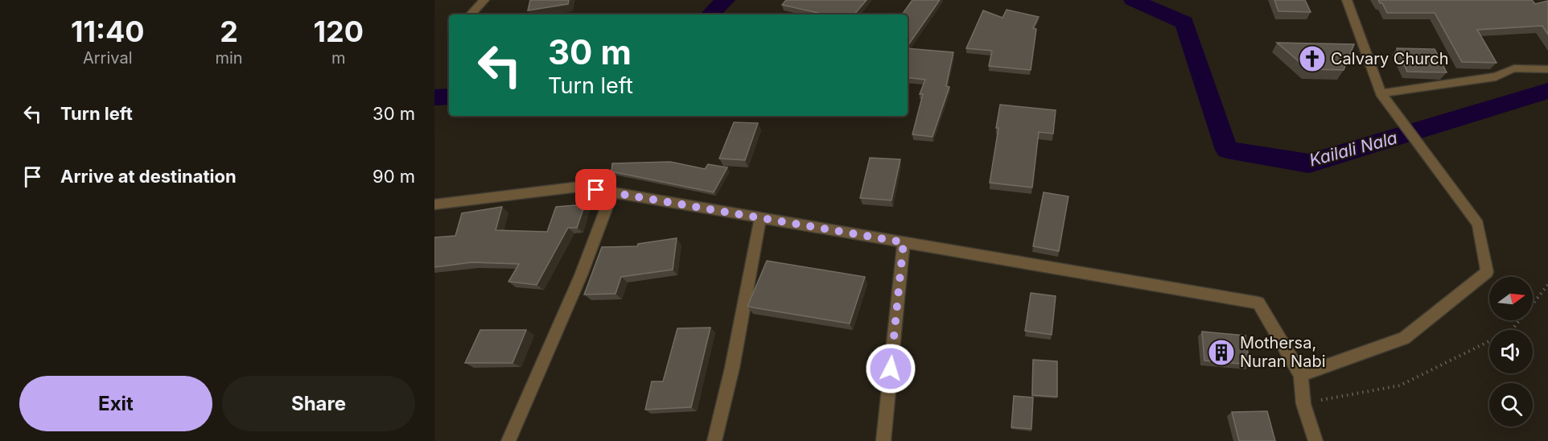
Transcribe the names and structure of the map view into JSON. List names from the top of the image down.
{
  "water": ["Kailali Nala"],
  "places": {
    "church": ["Calvary Church"],
    "building": ["Mothersa, Nuran Nabi"]
  },
  "north": "right",
  "page": {
    "eta": [
      "11:40",
      "Arrival",
      "2",
      "min",
      "120",
      "m"
    ],
    "turn": ["30 m", "Turn left"],
    "list": [
      {
        "name": "Turn left",
        "value": "30 m"
      },
      {
        "name": "Arrive at destination",
        "value": "90 m"
      }
    ],
    "buttons": ["Exit", "Share"]
  }
}
